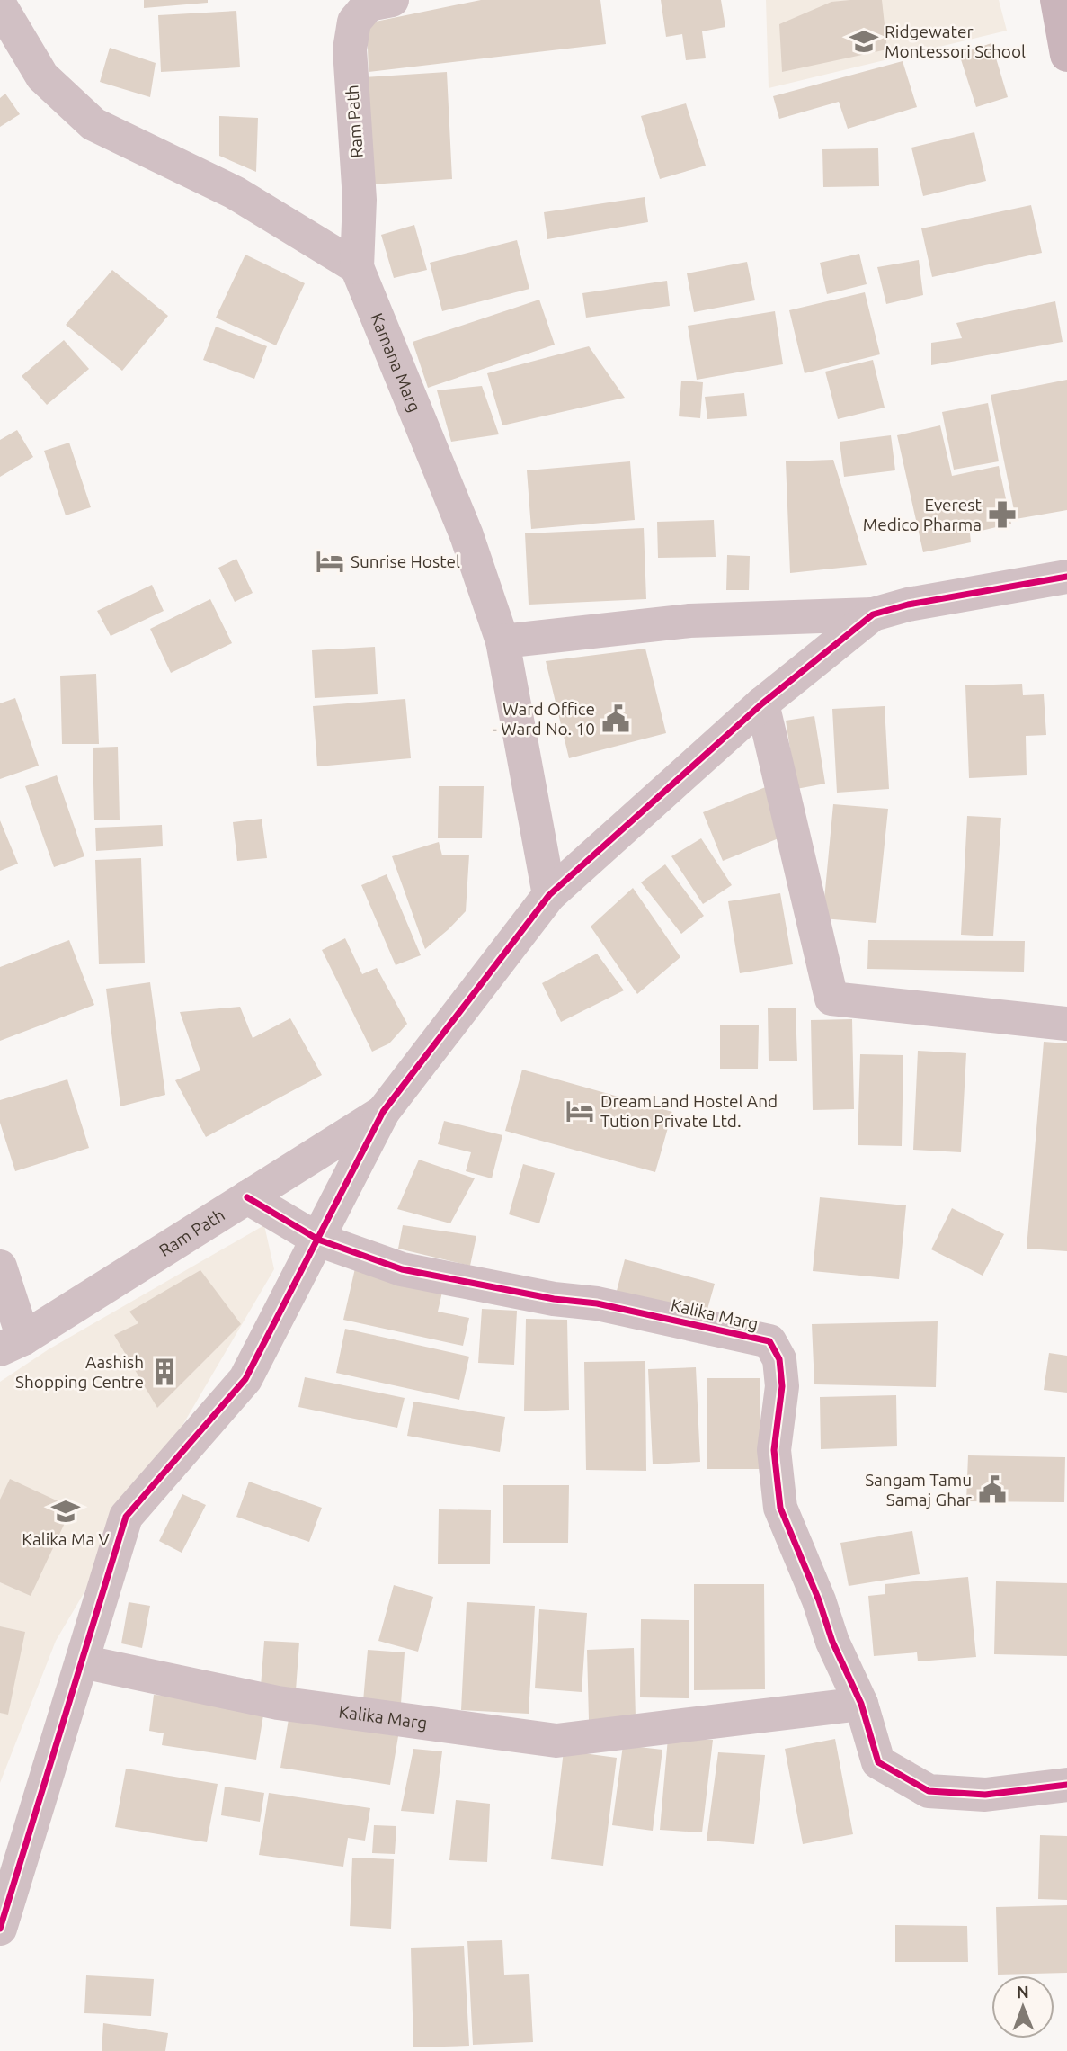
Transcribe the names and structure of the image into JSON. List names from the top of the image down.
{
  "streets": {
    "street": ["Ram Path", "Kamana Marg", "Kalika Marg"]
  },
  "crossings": [
    ["Ram Path", "Kamana Marg"]
  ],
  "places": {
    "school or university": ["Ridgewater Montessori School", "Kalika Ma V"],
    "pharmacy": ["Everest Medico Pharma"],
    "hotel": ["Sunrise Hostel", "DreamLand Hostel And Tution Private Ltd."],
    "public building": ["Ward Office - Ward No. 10", "Sangam Tamu Samaj Ghar"],
    "building": ["Aashish Shopping Centre"]
  },
  "north": "top"
}
